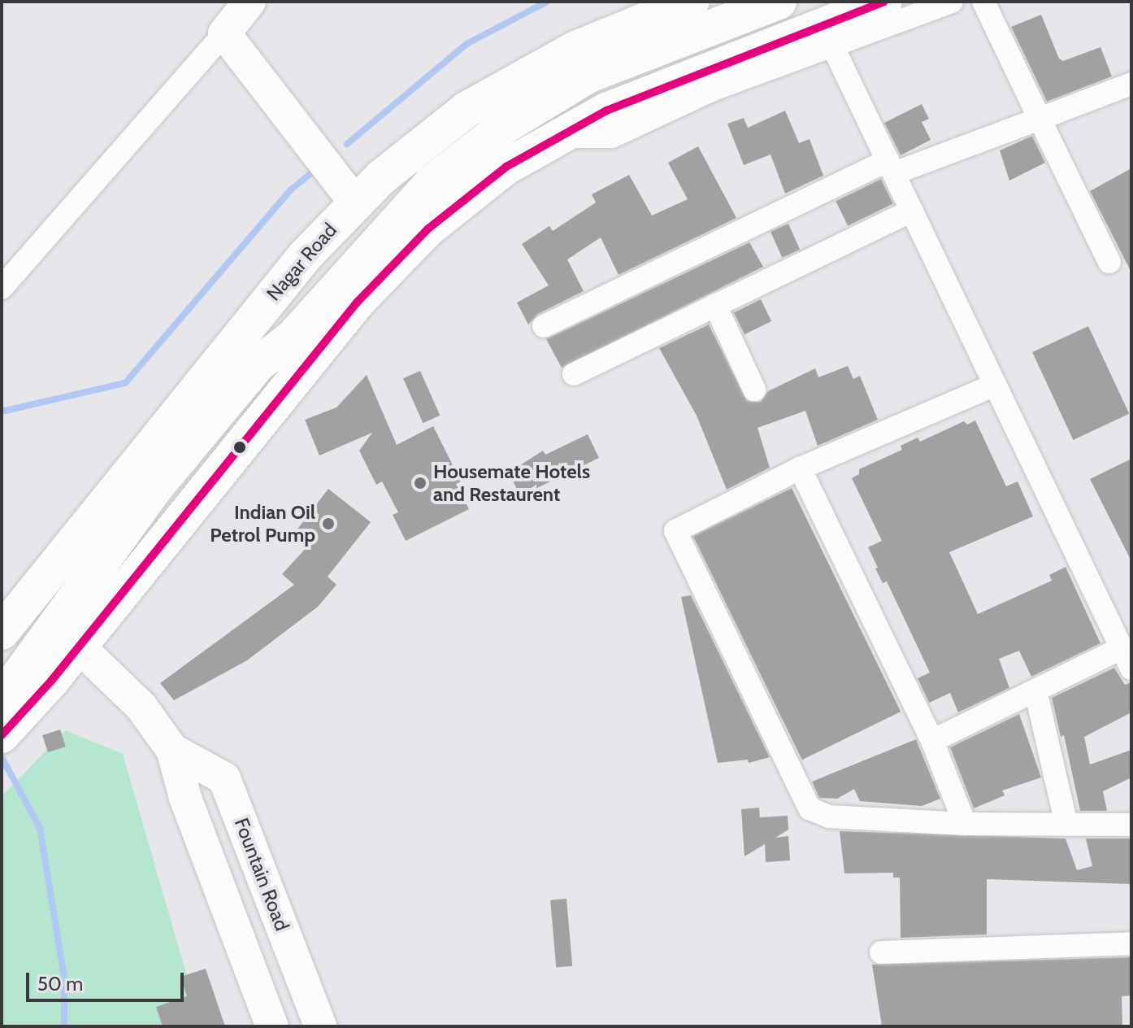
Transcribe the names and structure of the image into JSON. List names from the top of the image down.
{
  "streets": {
    "highway": ["Nagar Road"],
    "street": ["Fountain Road"]
  },
  "places": ["Housemate Hotels and Restaurent", "Indian Oil Petrol Pump"],
  "scale_bar": "50 m"
}
